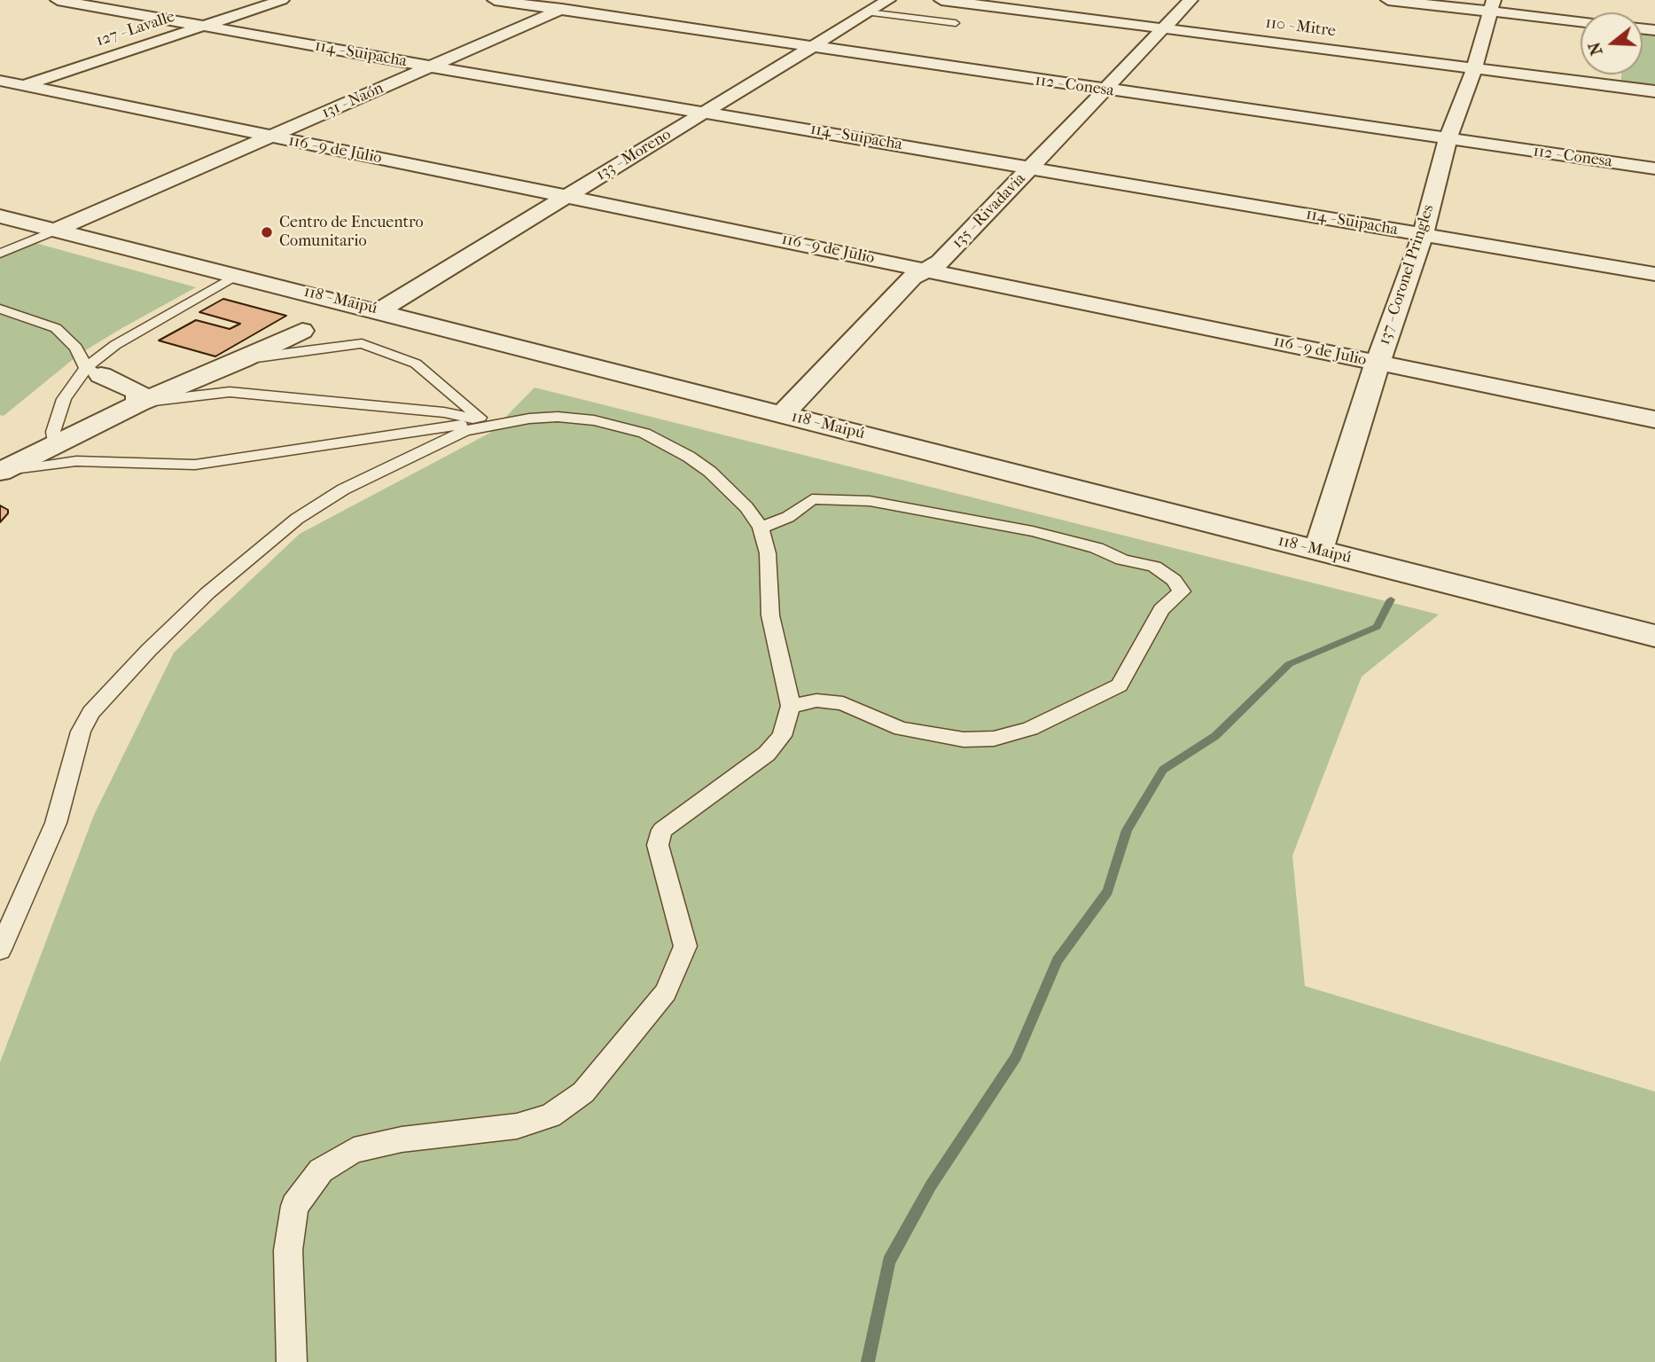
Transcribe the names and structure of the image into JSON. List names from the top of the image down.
{
  "streets": {
    "street": [
      "110 - Mitre",
      "127 - Lavalle",
      "114 - Suipacha",
      "112 - Conesa",
      "131 - Naón",
      "116 - 9 de Julio",
      "133 - Moreno",
      "135 - Rivadavia",
      "137 - Coronel Pringles",
      "118 - Maipú"
    ]
  },
  "crossings": [
    ["110 - Mitre", "135 - Rivadavia"],
    ["110 - Mitre", "137 - Coronel Pringles"],
    ["127 - Lavalle", "114 - Suipacha"],
    ["127 - Lavalle", "116 - 9 de Julio"],
    ["114 - Suipacha", "131 - Naón"],
    ["114 - Suipacha", "133 - Moreno"],
    ["114 - Suipacha", "135 - Rivadavia"],
    ["114 - Suipacha", "137 - Coronel Pringles"],
    ["112 - Conesa", "131 - Naón"],
    ["112 - Conesa", "133 - Moreno"],
    ["112 - Conesa", "135 - Rivadavia"],
    ["112 - Conesa", "137 - Coronel Pringles"],
    ["131 - Naón", "116 - 9 de Julio"],
    ["131 - Naón", "118 - Maipú"],
    ["116 - 9 de Julio", "133 - Moreno"],
    ["116 - 9 de Julio", "135 - Rivadavia"],
    ["116 - 9 de Julio", "137 - Coronel Pringles"],
    ["133 - Moreno", "118 - Maipú"],
    ["135 - Rivadavia", "118 - Maipú"],
    ["137 - Coronel Pringles", "118 - Maipú"]
  ],
  "places": ["Centro de Encuentro Comunitario"],
  "north": "left"
}
